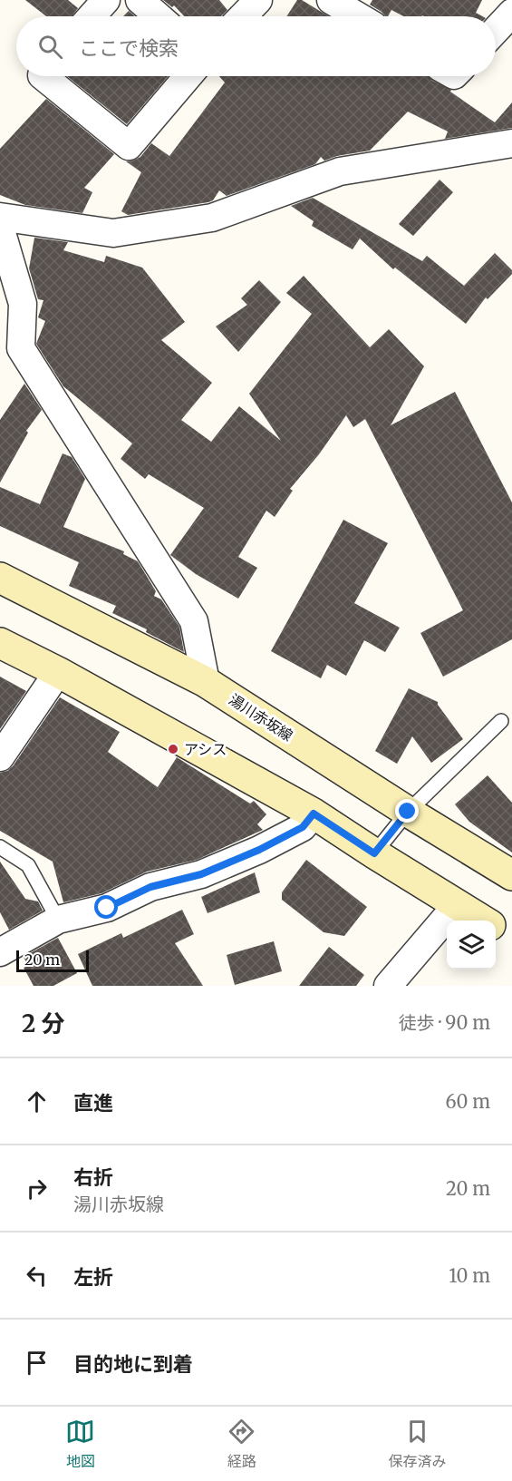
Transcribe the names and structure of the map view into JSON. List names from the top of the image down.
{
  "streets": {
    "main road": ["湯川赤坂線"]
  },
  "places": ["アシス"],
  "scale_bar": "20 m",
  "page": {
    "search": "ここで検索",
    "scale": "20 m",
    "heading": ["2 分", "徒歩 · 90 m"],
    "list": [
      ["直進", "60 m"],
      ["右折", "湯川赤坂線", "20 m"],
      ["左折", "10 m"],
      "目的地に到着"
    ],
    "nav": ["地図", "経路", "保存済み"]
  }
}
